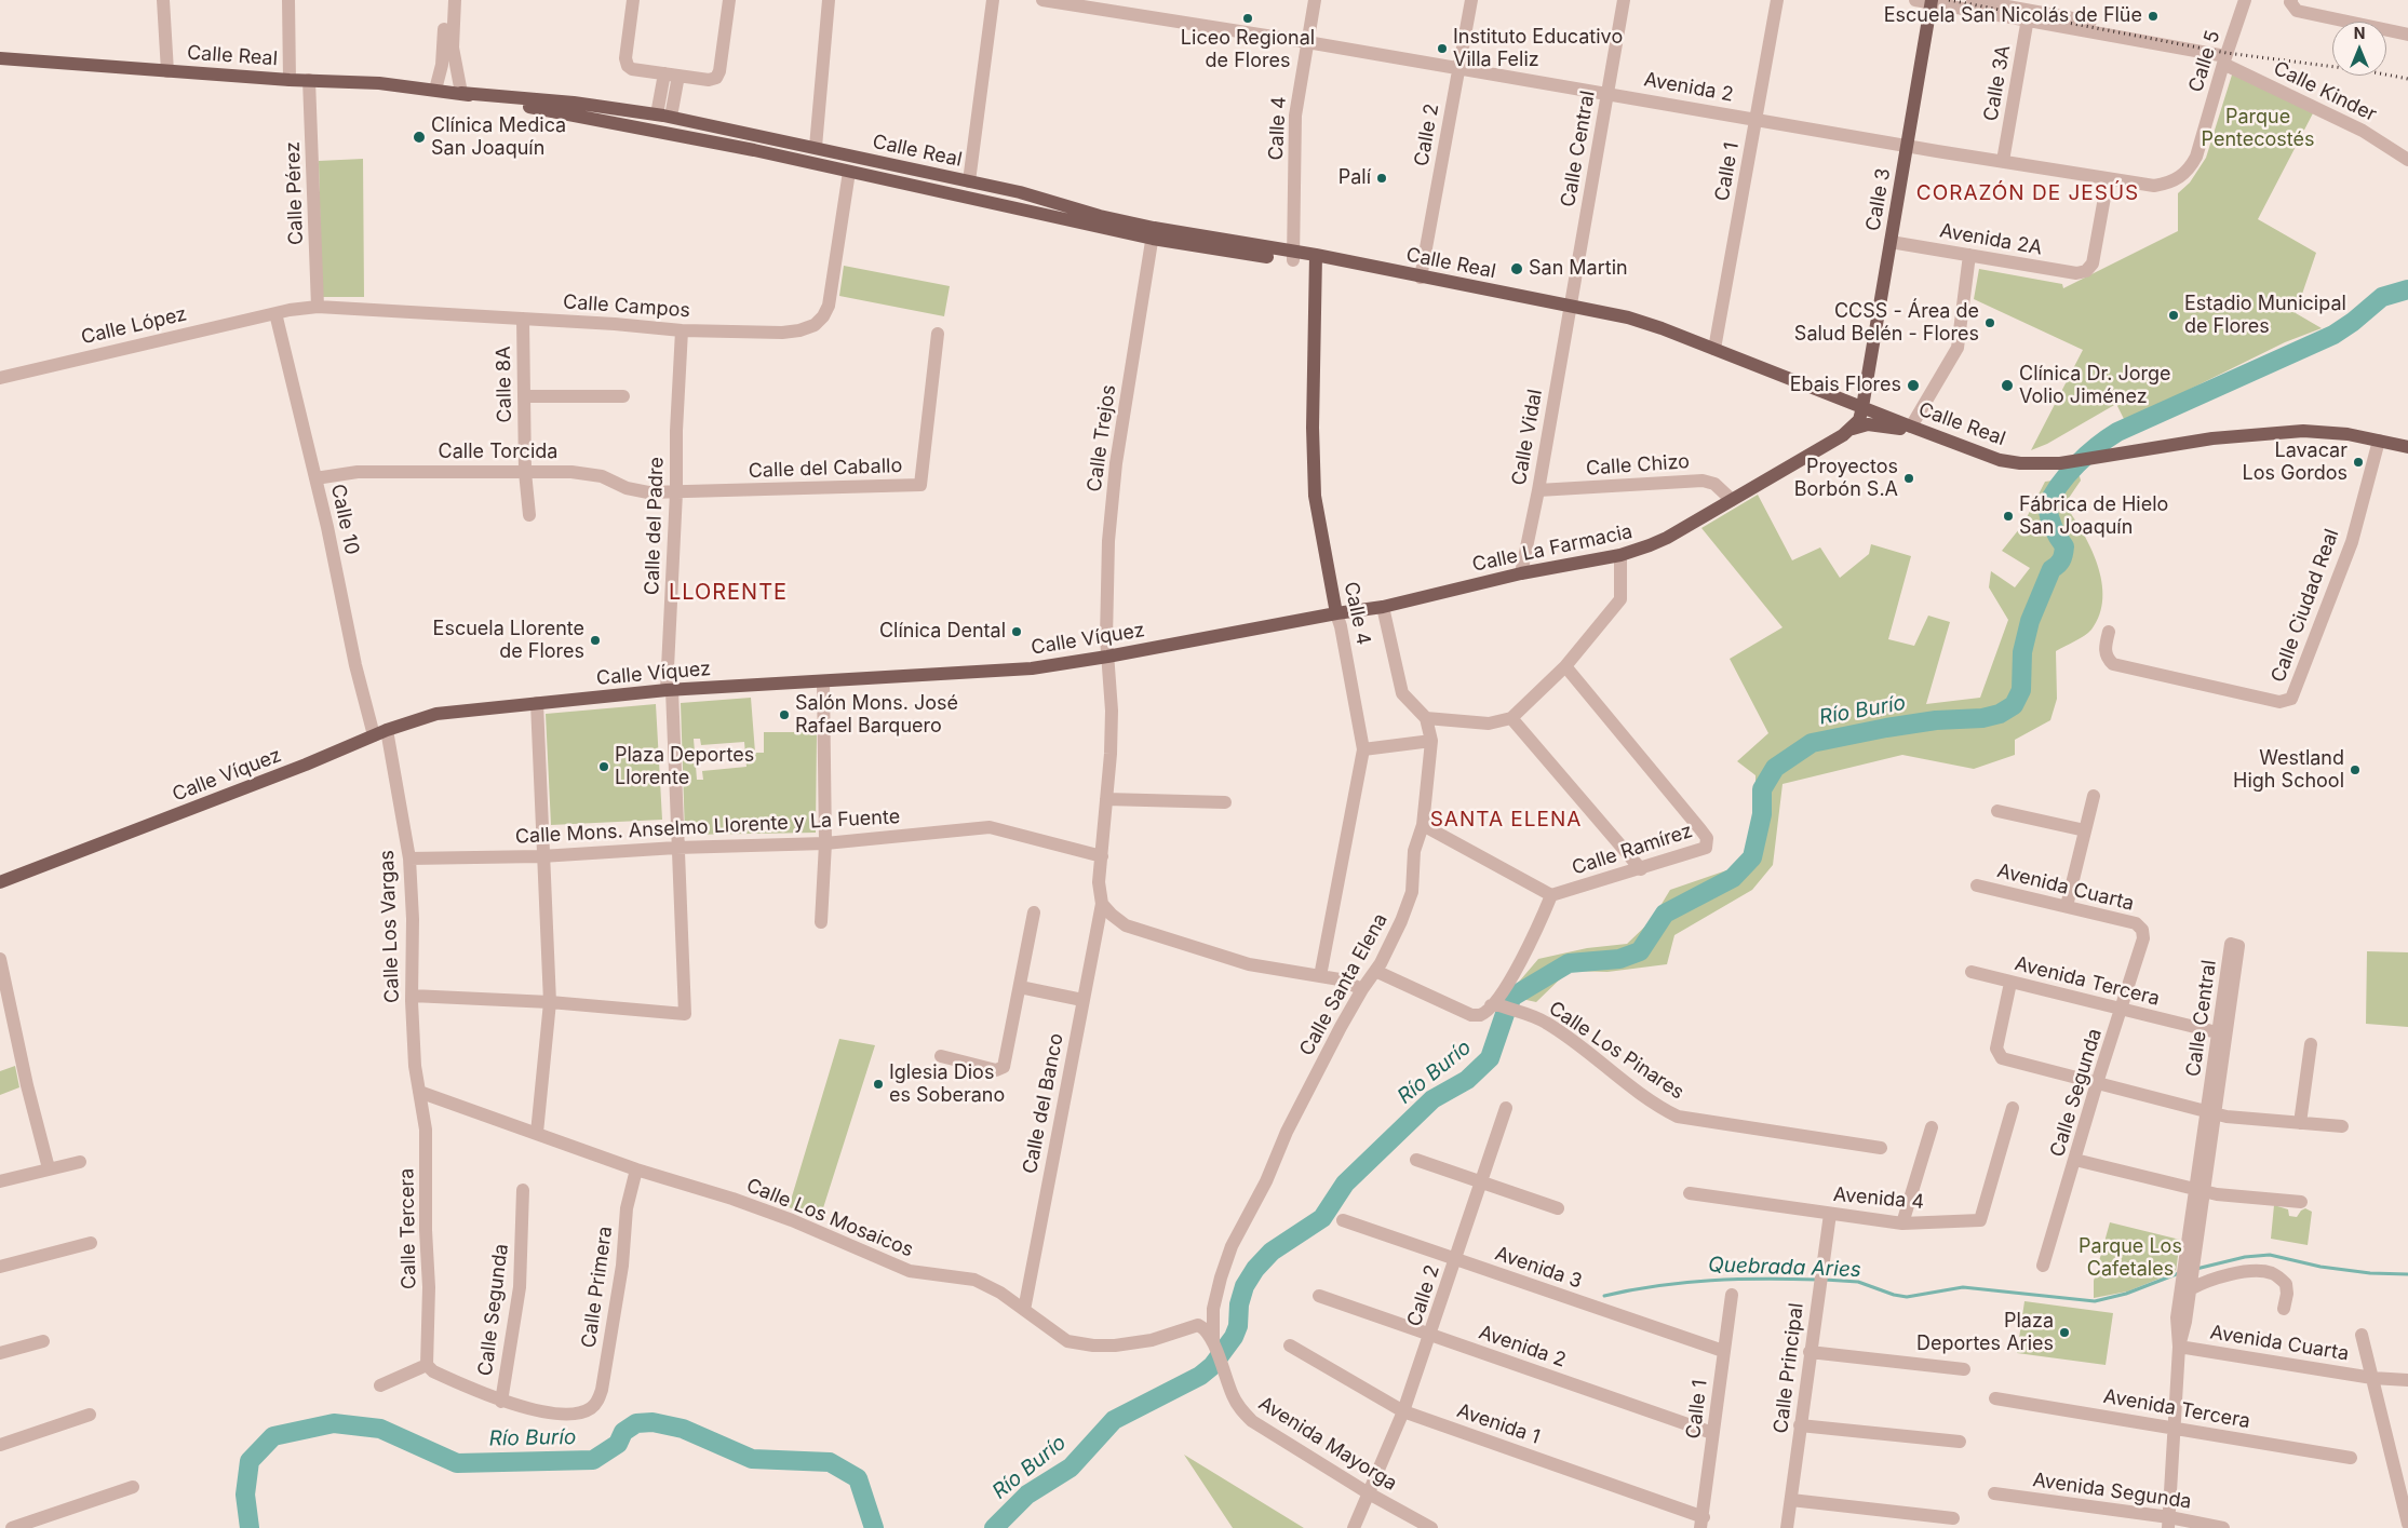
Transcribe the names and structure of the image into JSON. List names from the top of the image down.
{
  "streets": {
    "main road": [
      "Calle Real",
      "Calle 4",
      "Calle 3",
      "Calle La Farmacia",
      "Calle Víquez"
    ],
    "street": [
      "Calle 5",
      "Calle 3A",
      "Avenida 2",
      "Calle Kinder",
      "Calle 2",
      "Calle Central",
      "Calle 1",
      "Calle Pérez",
      "Avenida 2A",
      "Calle Campos",
      "Calle López",
      "Calle 8A",
      "Calle Vidal",
      "Calle Trejos",
      "Calle Torcida",
      "Calle Chizo",
      "Calle del Caballo",
      "Calle 10",
      "Calle del Padre",
      "Calle Ciudad Real",
      "Calle Mons. Anselmo Llorente y La Fuente",
      "Calle Ramírez",
      "Avenida Cuarta",
      "Calle Los Vargas",
      "Avenida Tercera",
      "Calle Santa Elena",
      "Calle Los Pinares",
      "Calle Segunda",
      "Calle del Banco",
      "Avenida 4",
      "Calle Los Mosaicos",
      "Calle Tercera",
      "Avenida 3",
      "Calle Primera",
      "Calle Principal",
      "Avenida 1",
      "Avenida Mayorga",
      "Avenida Segunda"
    ]
  },
  "crossings": [
    ["Calle Real", "Calle 4"],
    ["Calle Real", "Calle 2"],
    ["Calle Real", "Calle Central"],
    ["Calle Real", "Calle 1"],
    ["Calle Real", "Calle Pérez"],
    ["Calle Real", "Calle 3"],
    ["Calle Real", "Calle Campos"],
    ["Calle Real", "Calle Vidal"],
    ["Calle Real", "Calle Trejos"],
    ["Calle Real", "Calle Ciudad Real"],
    ["Calle 5", "Avenida 2"],
    ["Calle 5", "Calle Kinder"],
    ["Calle 3A", "Avenida 2"],
    ["Calle 3A", "Calle Kinder"],
    ["Avenida 2", "Calle 4"],
    ["Avenida 2", "Calle 2"],
    ["Avenida 2", "Calle Central"],
    ["Avenida 2", "Calle 1"],
    ["Avenida 2", "Calle 3"],
    ["Avenida 2", "Avenida 2A"],
    ["Calle 4", "Calle La Farmacia"],
    ["Calle 4", "Calle Víquez"],
    ["Calle 2", "Avenida 3"],
    ["Calle 2", "Avenida 1"],
    ["Calle 2", "Avenida Mayorga"],
    ["Calle Central", "Calle Vidal"],
    ["Calle Central", "Avenida Cuarta"],
    ["Calle Central", "Avenida Tercera"],
    ["Calle 1", "Avenida 3"],
    ["Calle 1", "Avenida 1"],
    ["Calle Pérez", "Calle Campos"],
    ["Calle 3", "Avenida 2A"],
    ["Calle Campos", "Calle López"],
    ["Calle Campos", "Calle 8A"],
    ["Calle Campos", "Calle 10"],
    ["Calle Campos", "Calle del Padre"],
    ["Calle López", "Calle 10"],
    ["Calle 8A", "Calle Torcida"],
    ["Calle Vidal", "Calle Chizo"],
    ["Calle Vidal", "Calle La Farmacia"],
    ["Calle Trejos", "Calle Víquez"],
    ["Calle Trejos", "Calle del Banco"],
    ["Calle Torcida", "Calle del Caballo"],
    ["Calle Torcida", "Calle 10"],
    ["Calle Torcida", "Calle del Padre"],
    ["Calle Chizo", "Calle La Farmacia"],
    ["Calle del Caballo", "Calle del Padre"],
    ["Calle 10", "Calle Víquez"],
    ["Calle 10", "Calle Los Vargas"],
    ["Calle del Padre", "Calle Víquez"],
    ["Calle del Padre", "Calle Mons. Anselmo Llorente y La Fuente"],
    ["Calle La Farmacia", "Calle Víquez"],
    ["Calle La Farmacia", "Calle Santa Elena"],
    ["Calle Víquez", "Calle Los Vargas"],
    ["Calle Mons. Anselmo Llorente y La Fuente", "Calle Los Vargas"],
    ["Calle Mons. Anselmo Llorente y La Fuente", "Calle del Banco"],
    ["Avenida Cuarta", "Calle Segunda"],
    ["Calle Los Vargas", "Calle Los Mosaicos"],
    ["Calle Los Vargas", "Calle Tercera"],
    ["Avenida Tercera", "Calle Segunda"],
    ["Calle Santa Elena", "Calle Los Mosaicos"],
    ["Calle Santa Elena", "Avenida Mayorga"],
    ["Calle Segunda", "Calle Primera"],
    ["Calle del Banco", "Calle Los Mosaicos"],
    ["Avenida 4", "Calle Principal"],
    ["Calle Los Mosaicos", "Calle Tercera"],
    ["Calle Los Mosaicos", "Calle Primera"]
  ],
  "districts": ["CORAZÓN DE JESÚS", "LLORENTE", "SANTA ELENA"],
  "water": ["Río Burío", "Quebrada Aries"],
  "parks": ["Parque Pentecostés", "Parque Los Cafetales"],
  "places": [
    "Escuela San Nicolás de Flüe",
    "Liceo Regional de Flores",
    "Instituto Educativo Villa Feliz",
    "Clínica Medica San Joaquín",
    "Palí",
    "San Martin",
    "Estadio Municipal de Flores",
    "CCSS - Área de Salud Belén - Flores",
    "Ebais Flores",
    "Clínica Dr. Jorge Volio Jiménez",
    "Lavacar Los Gordos",
    "Proyectos Borbón S.A",
    "Fábrica de Hielo San Joaquín",
    "Clínica Dental",
    "Escuela Llorente de Flores",
    "Salón Mons. José Rafael Barquero",
    "Plaza Deportes Llorente",
    "Westland High School",
    "Iglesia Dios es Soberano",
    "Plaza Deportes Aries"
  ],
  "north": "top"
}
